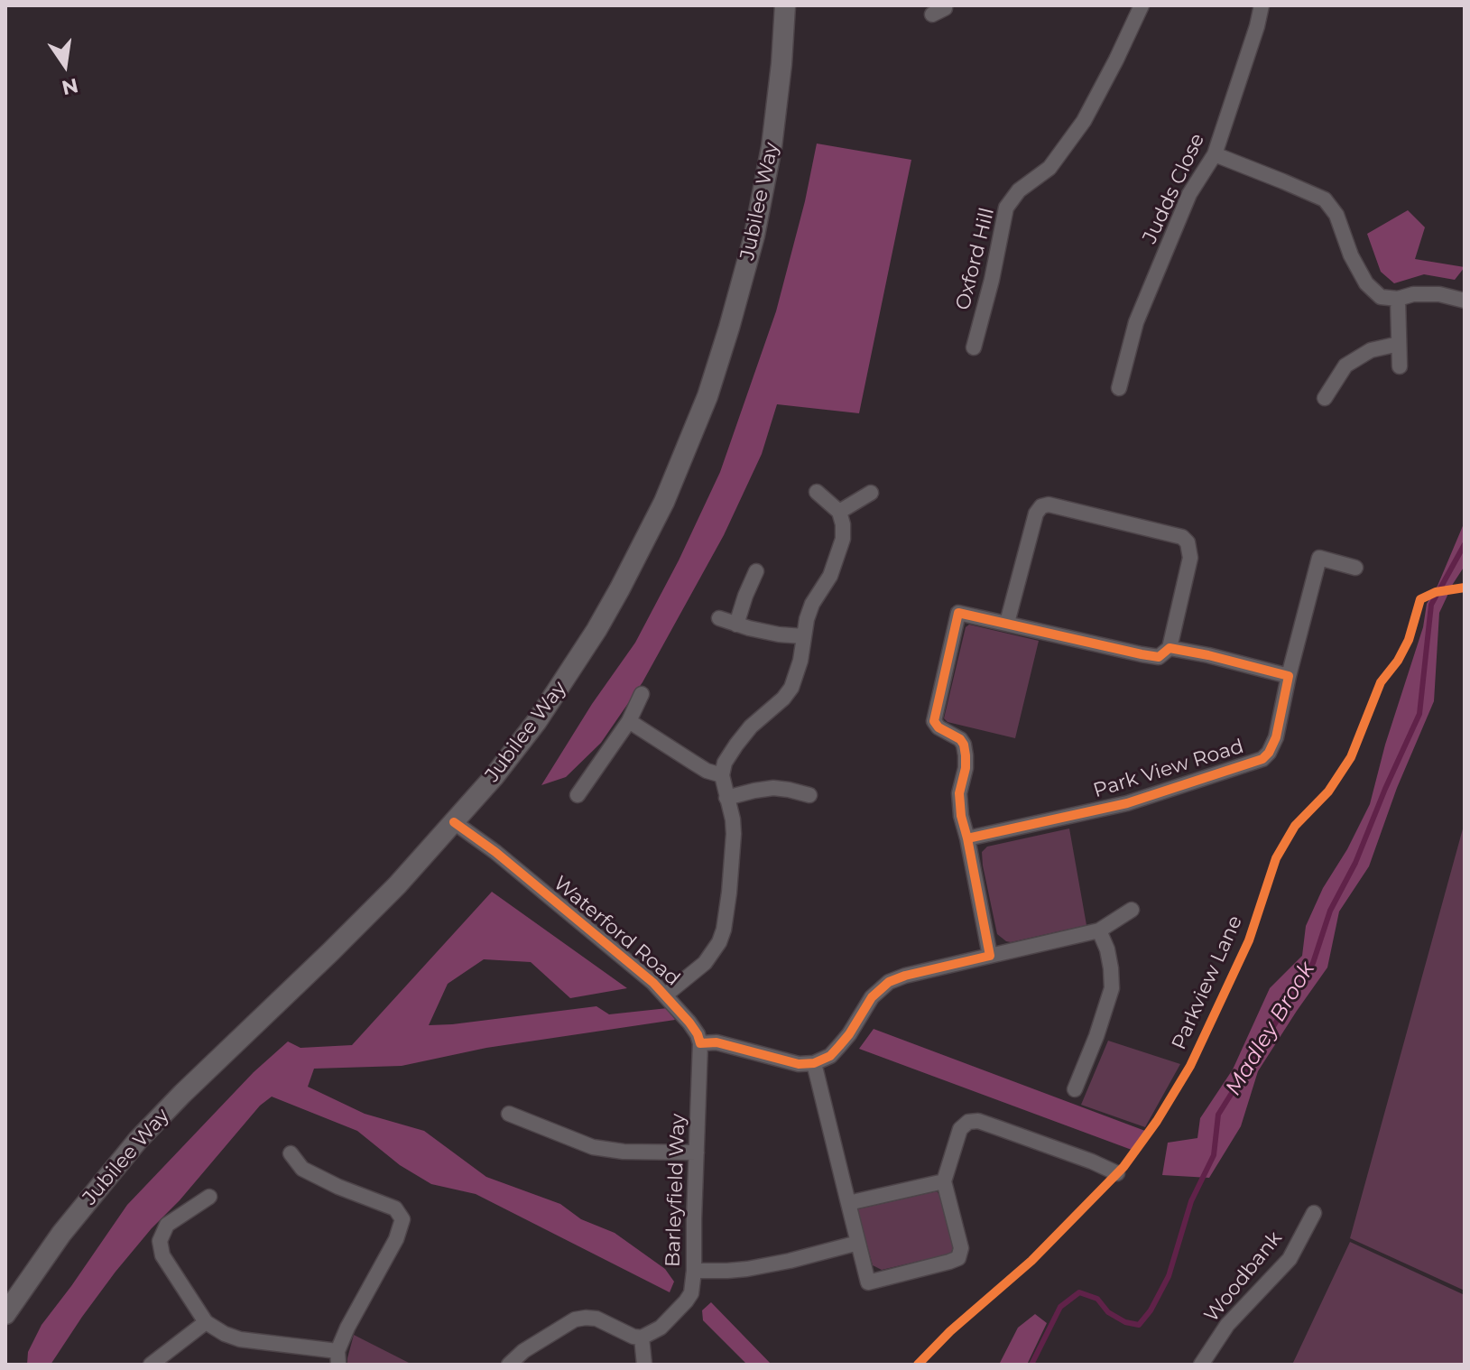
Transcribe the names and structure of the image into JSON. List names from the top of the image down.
{
  "streets": {
    "street": [
      "Judds Close",
      "Jubilee Way",
      "Oxford Hill",
      "Park View Road",
      "Waterford Road",
      "Barleyfield Way",
      "Woodbank"
    ],
    "cycle path": ["Parkview Lane"]
  },
  "crossings": [
    ["Jubilee Way", "Waterford Road"],
    ["Waterford Road", "Barleyfield Way"]
  ],
  "water": ["Madley Brook"],
  "north": "bottom"
}
